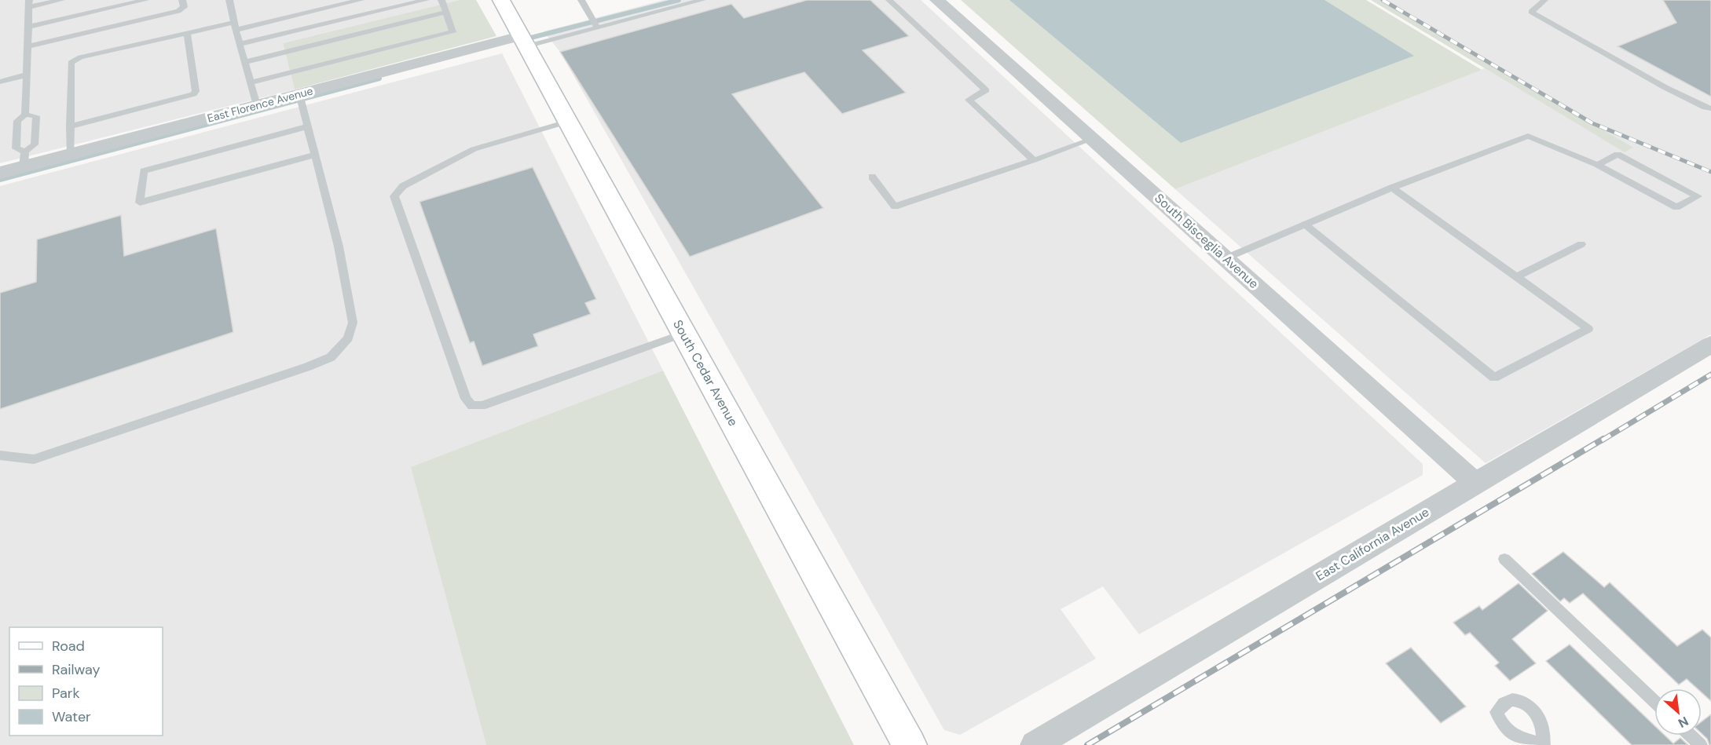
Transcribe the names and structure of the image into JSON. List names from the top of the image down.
{
  "streets": {
    "main road": ["South Cedar Avenue"],
    "street": ["East Florence Avenue", "South Bisceglia Avenue", "East California Avenue"]
  },
  "crossings": [
    ["East Florence Avenue", "South Cedar Avenue"],
    ["South Bisceglia Avenue", "East California Avenue"]
  ],
  "legend": [
    "Road",
    "Railway",
    "Park",
    "Water"
  ],
  "north": "bottom right"
}
